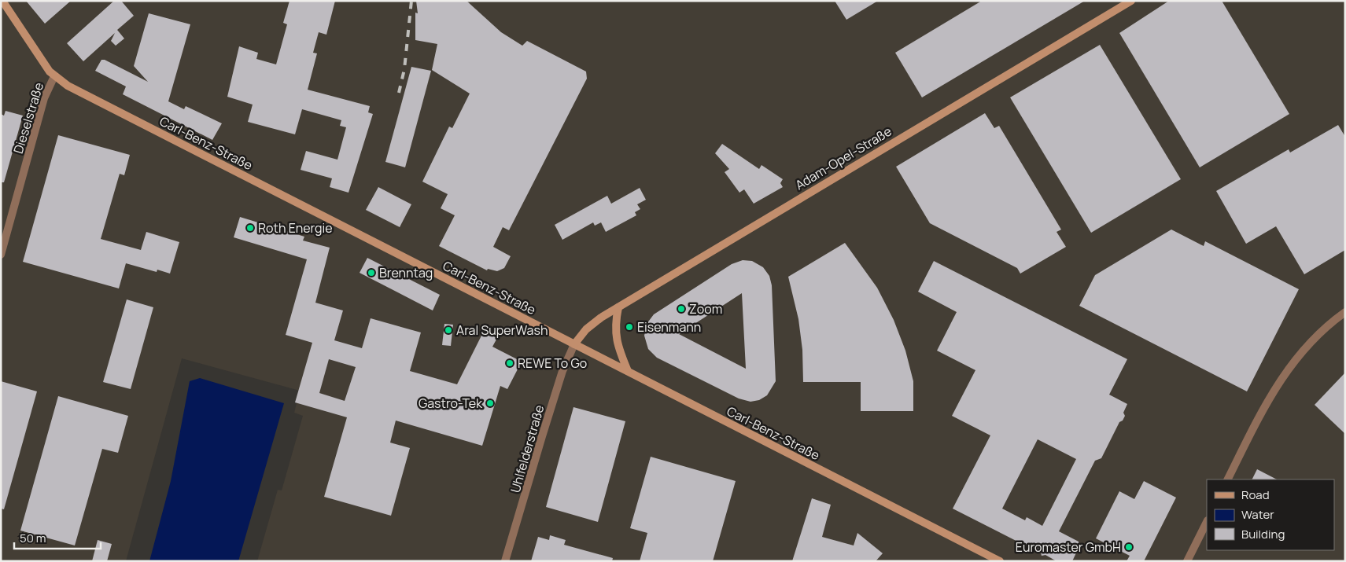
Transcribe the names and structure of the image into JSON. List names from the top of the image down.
{
  "streets": {
    "main road": ["Dieselstraße", "Carl-Benz-Straße", "Adam-Opel-Straße"],
    "street": ["Uhlfelderstraße"]
  },
  "crossings": [
    ["Dieselstraße", "Carl-Benz-Straße"],
    ["Carl-Benz-Straße", "Adam-Opel-Straße"],
    ["Carl-Benz-Straße", "Uhlfelderstraße"],
    ["Adam-Opel-Straße", "Uhlfelderstraße"]
  ],
  "places": [
    "Roth Energie",
    "Brenntag",
    "Zoom",
    "Eisenmann",
    "Aral SuperWash",
    "REWE To Go",
    "Gastro-Tek",
    "Euromaster GmbH"
  ],
  "legend": ["Road", "Water", "Building"],
  "scale_bar": "50 m"
}
